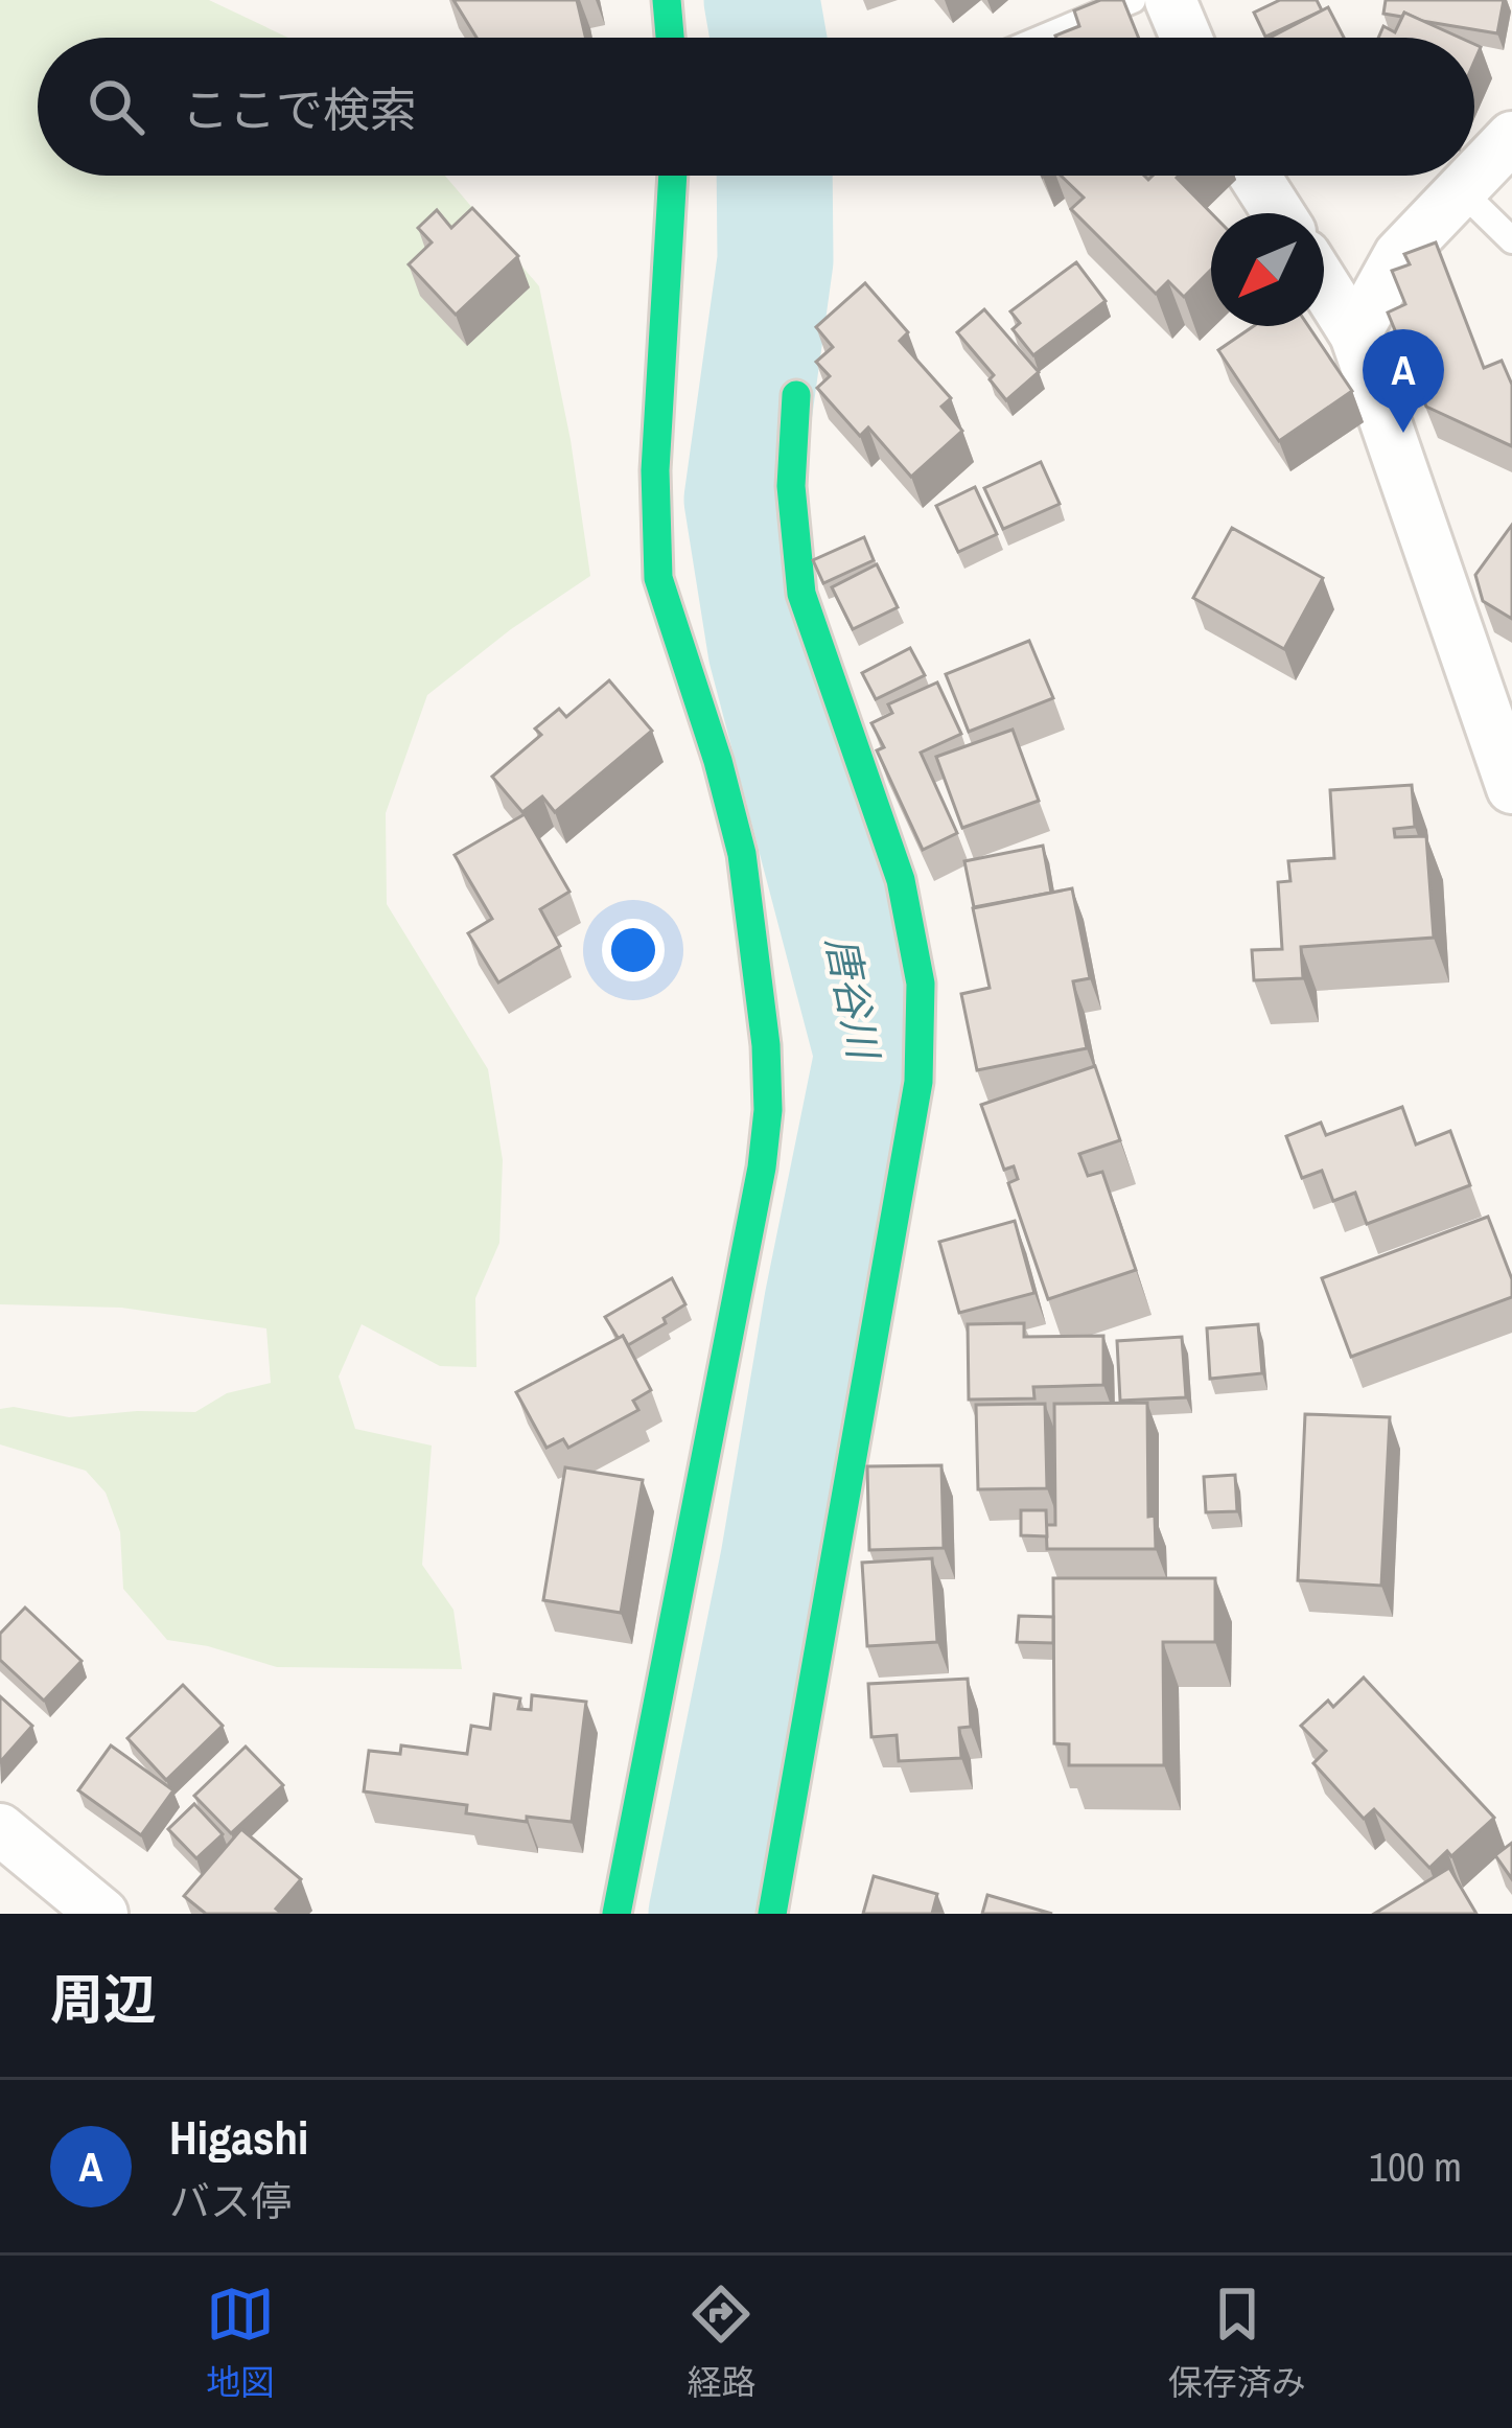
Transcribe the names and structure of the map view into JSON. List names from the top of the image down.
{
  "water": ["唐谷川"],
  "north": "bottom left",
  "page": {
    "search": "ここで検索",
    "pins": "A",
    "heading": "周辺",
    "list": [
      {
        "mark": "A",
        "name": "Higashi",
        "note": "バス停",
        "value": "100 m"
      }
    ],
    "nav": ["地図", "経路", "保存済み"]
  }
}
